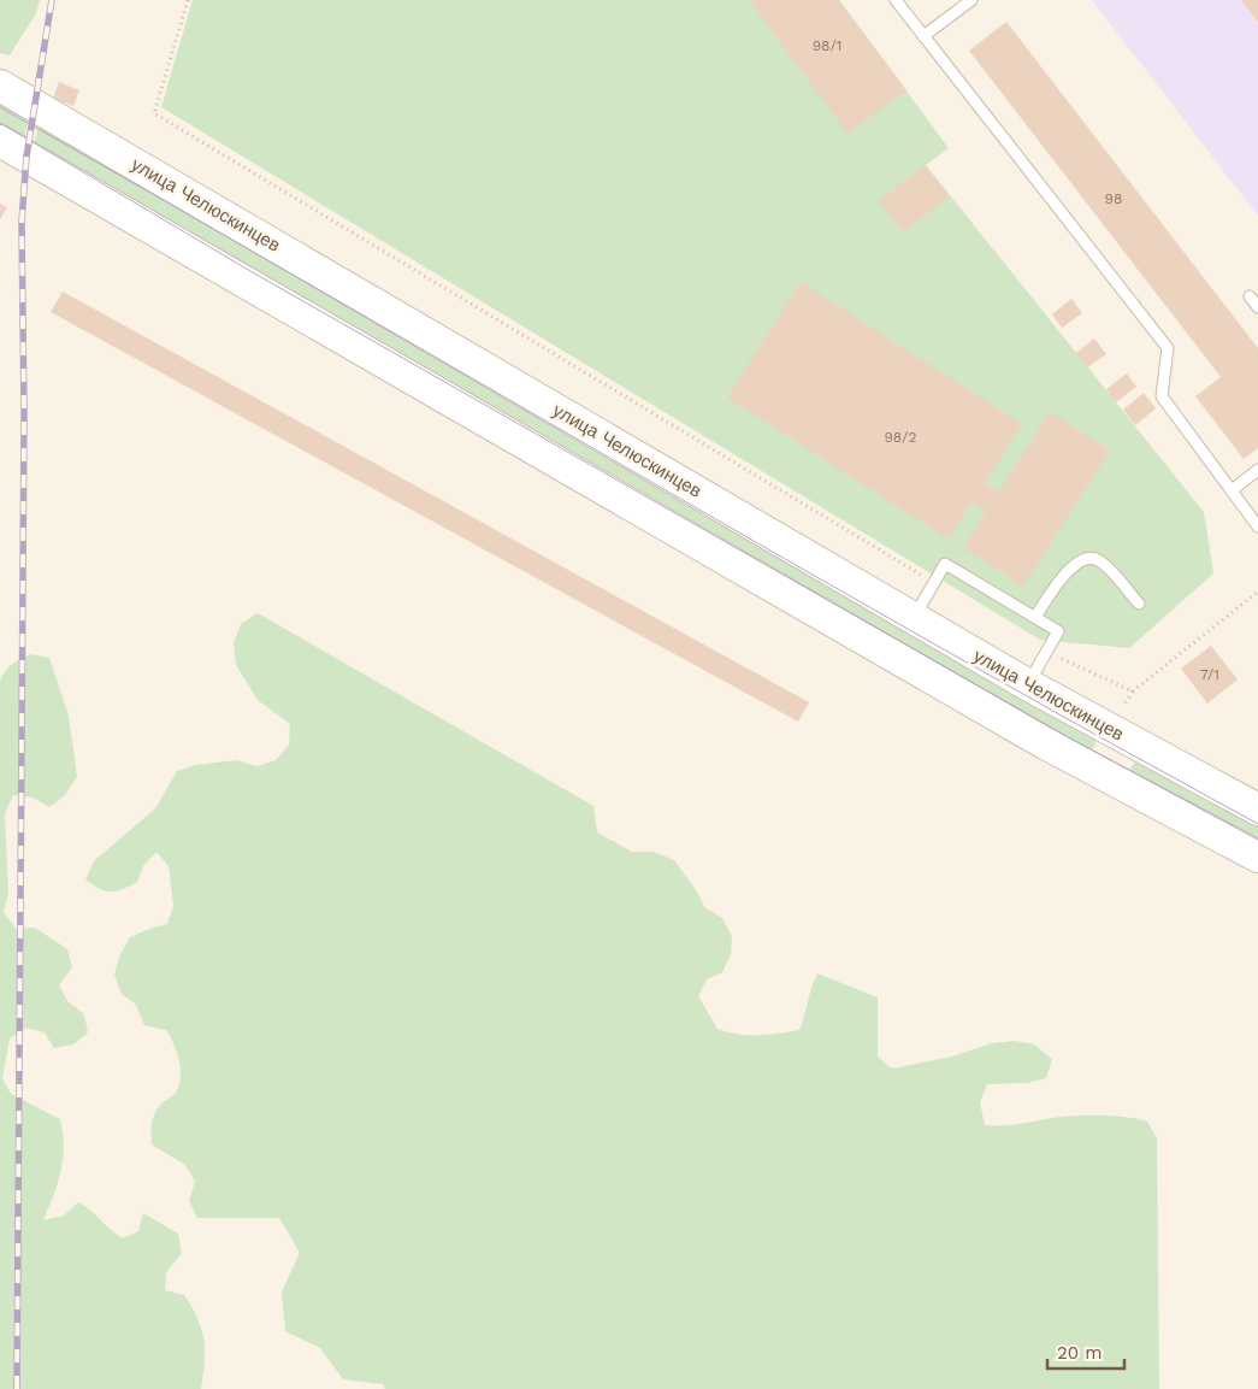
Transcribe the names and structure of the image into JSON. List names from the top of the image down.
{
  "streets": {
    "main road": ["улица Челюскинцев"]
  },
  "house_numbers": [
    "98/1",
    "98",
    "98/2",
    "7/1"
  ],
  "scale_bar": "20 m"
}
